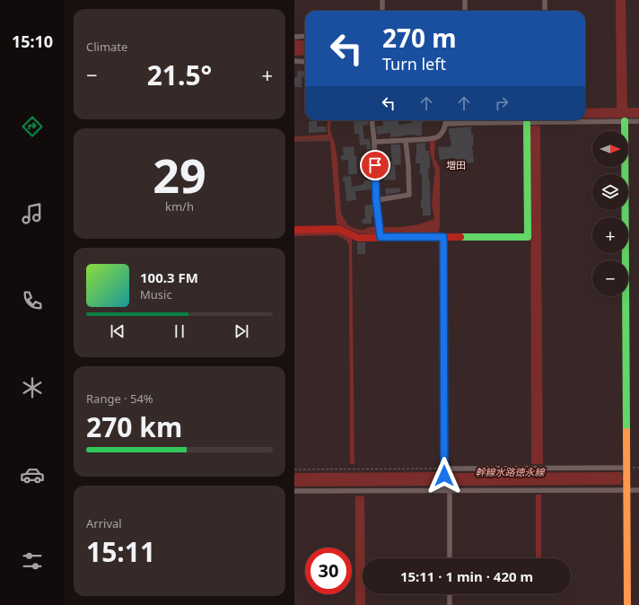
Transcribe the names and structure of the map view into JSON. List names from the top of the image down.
{
  "districts": ["増田"],
  "water": ["幹線水路徳永線"],
  "north": "right",
  "page": {
    "tabs": "15:10",
    "tile": [
      "Climate",
      ["29", "km/h"],
      ["Range · 54%", "270 km"],
      ["Arrival", "15:11"]
    ],
    "turn": ["270 m", "Turn left"],
    "heat": ["−", "21.5°", "+"],
    "map_buttons": ["+", "−"],
    "song": ["100.3 FM", "Music"],
    "limit": "30",
    "trip": "15:11 · 1 min · 420 m"
  }
}
